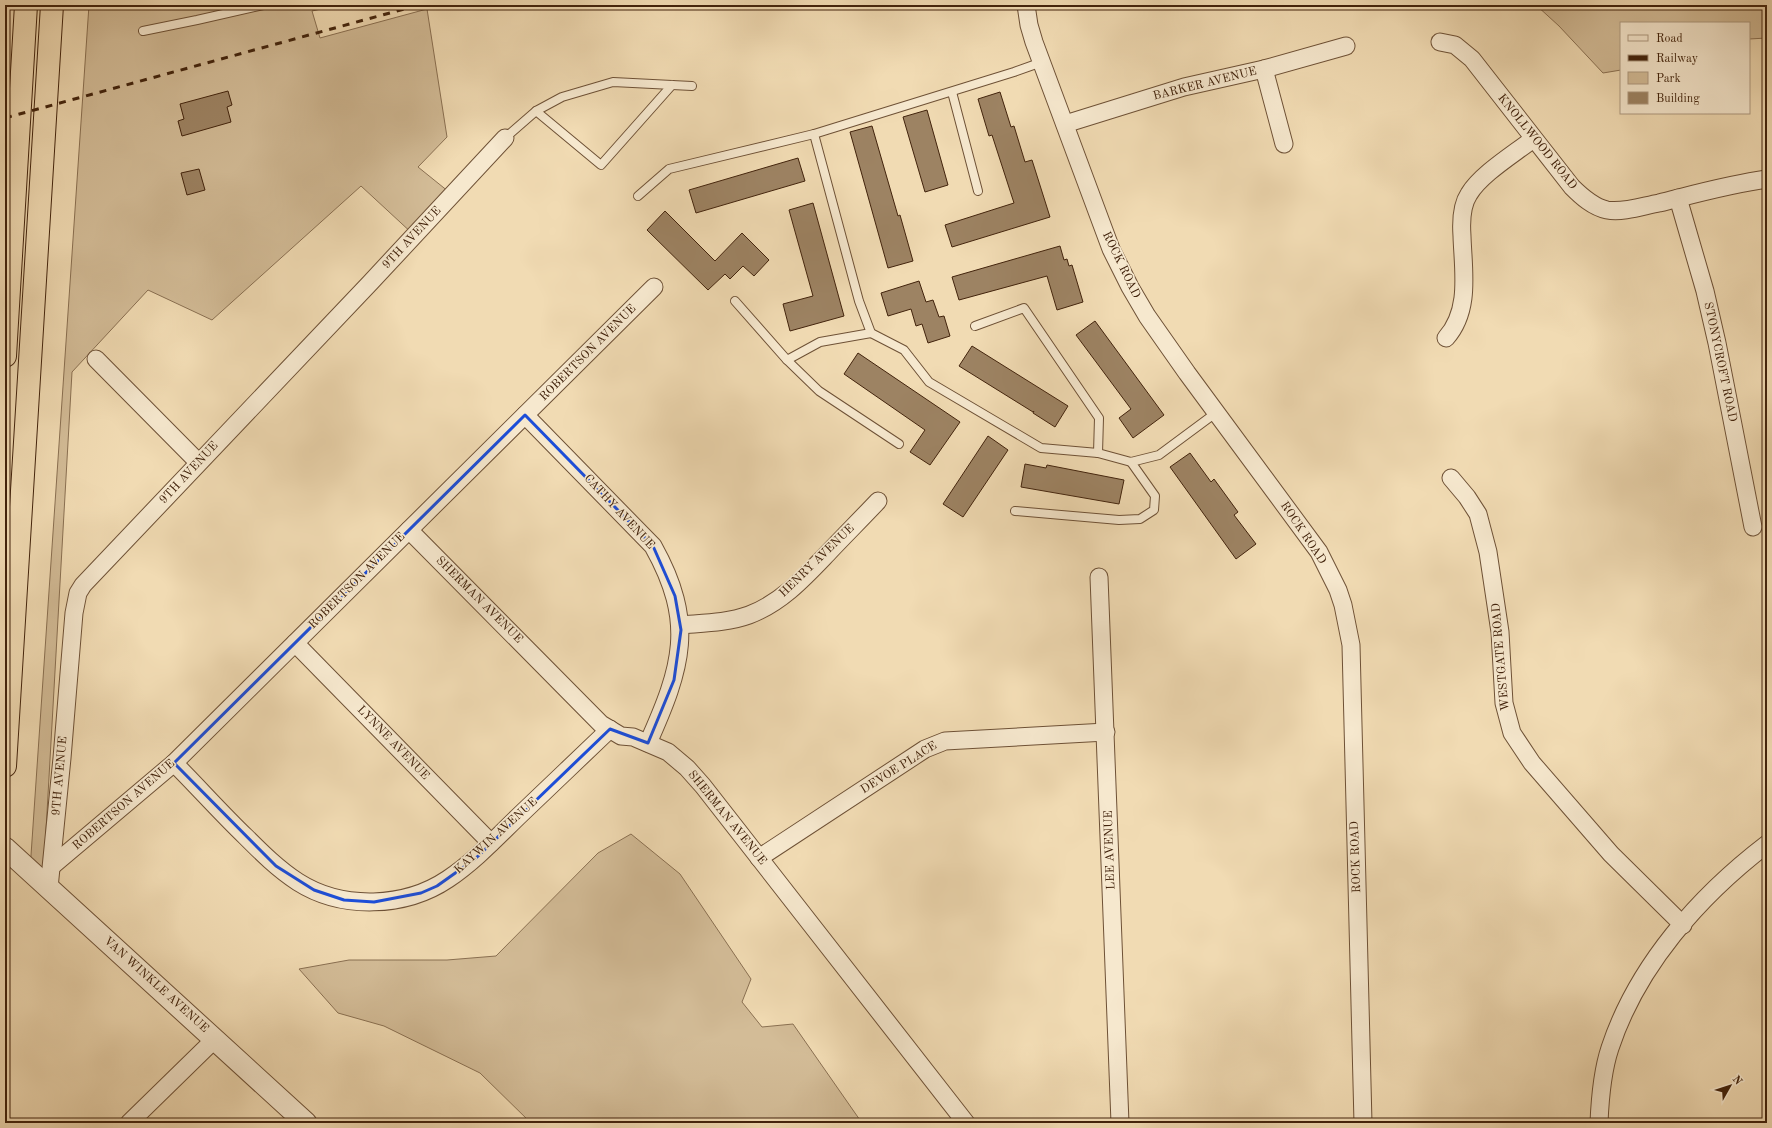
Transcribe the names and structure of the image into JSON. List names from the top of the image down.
{
  "streets": {
    "street": [
      "BARKER AVENUE",
      "KNOLLWOOD ROAD",
      "9TH AVENUE",
      "ROCK ROAD",
      "ROBERTSON AVENUE",
      "STONYCROFT ROAD",
      "CATHY AVENUE",
      "HENRY AVENUE",
      "SHERMAN AVENUE",
      "WESTGATE ROAD",
      "LYNNE AVENUE",
      "DEVOE PLACE",
      "KAYWIN AVENUE",
      "LEE AVENUE",
      "VAN WINKLE AVENUE"
    ]
  },
  "crossings": [
    ["BARKER AVENUE", "ROCK ROAD"],
    ["KNOLLWOOD ROAD", "STONYCROFT ROAD"],
    ["9TH AVENUE", "ROBERTSON AVENUE"],
    ["9TH AVENUE", "VAN WINKLE AVENUE"],
    ["ROBERTSON AVENUE", "CATHY AVENUE"],
    ["ROBERTSON AVENUE", "SHERMAN AVENUE"],
    ["ROBERTSON AVENUE", "LYNNE AVENUE"],
    ["ROBERTSON AVENUE", "KAYWIN AVENUE"],
    ["CATHY AVENUE", "HENRY AVENUE"],
    ["CATHY AVENUE", "SHERMAN AVENUE"],
    ["SHERMAN AVENUE", "DEVOE PLACE"],
    ["SHERMAN AVENUE", "KAYWIN AVENUE"],
    ["LYNNE AVENUE", "KAYWIN AVENUE"],
    ["DEVOE PLACE", "LEE AVENUE"]
  ],
  "legend": [
    "Road",
    "Railway",
    "Park",
    "Building"
  ],
  "north": "top right"
}
